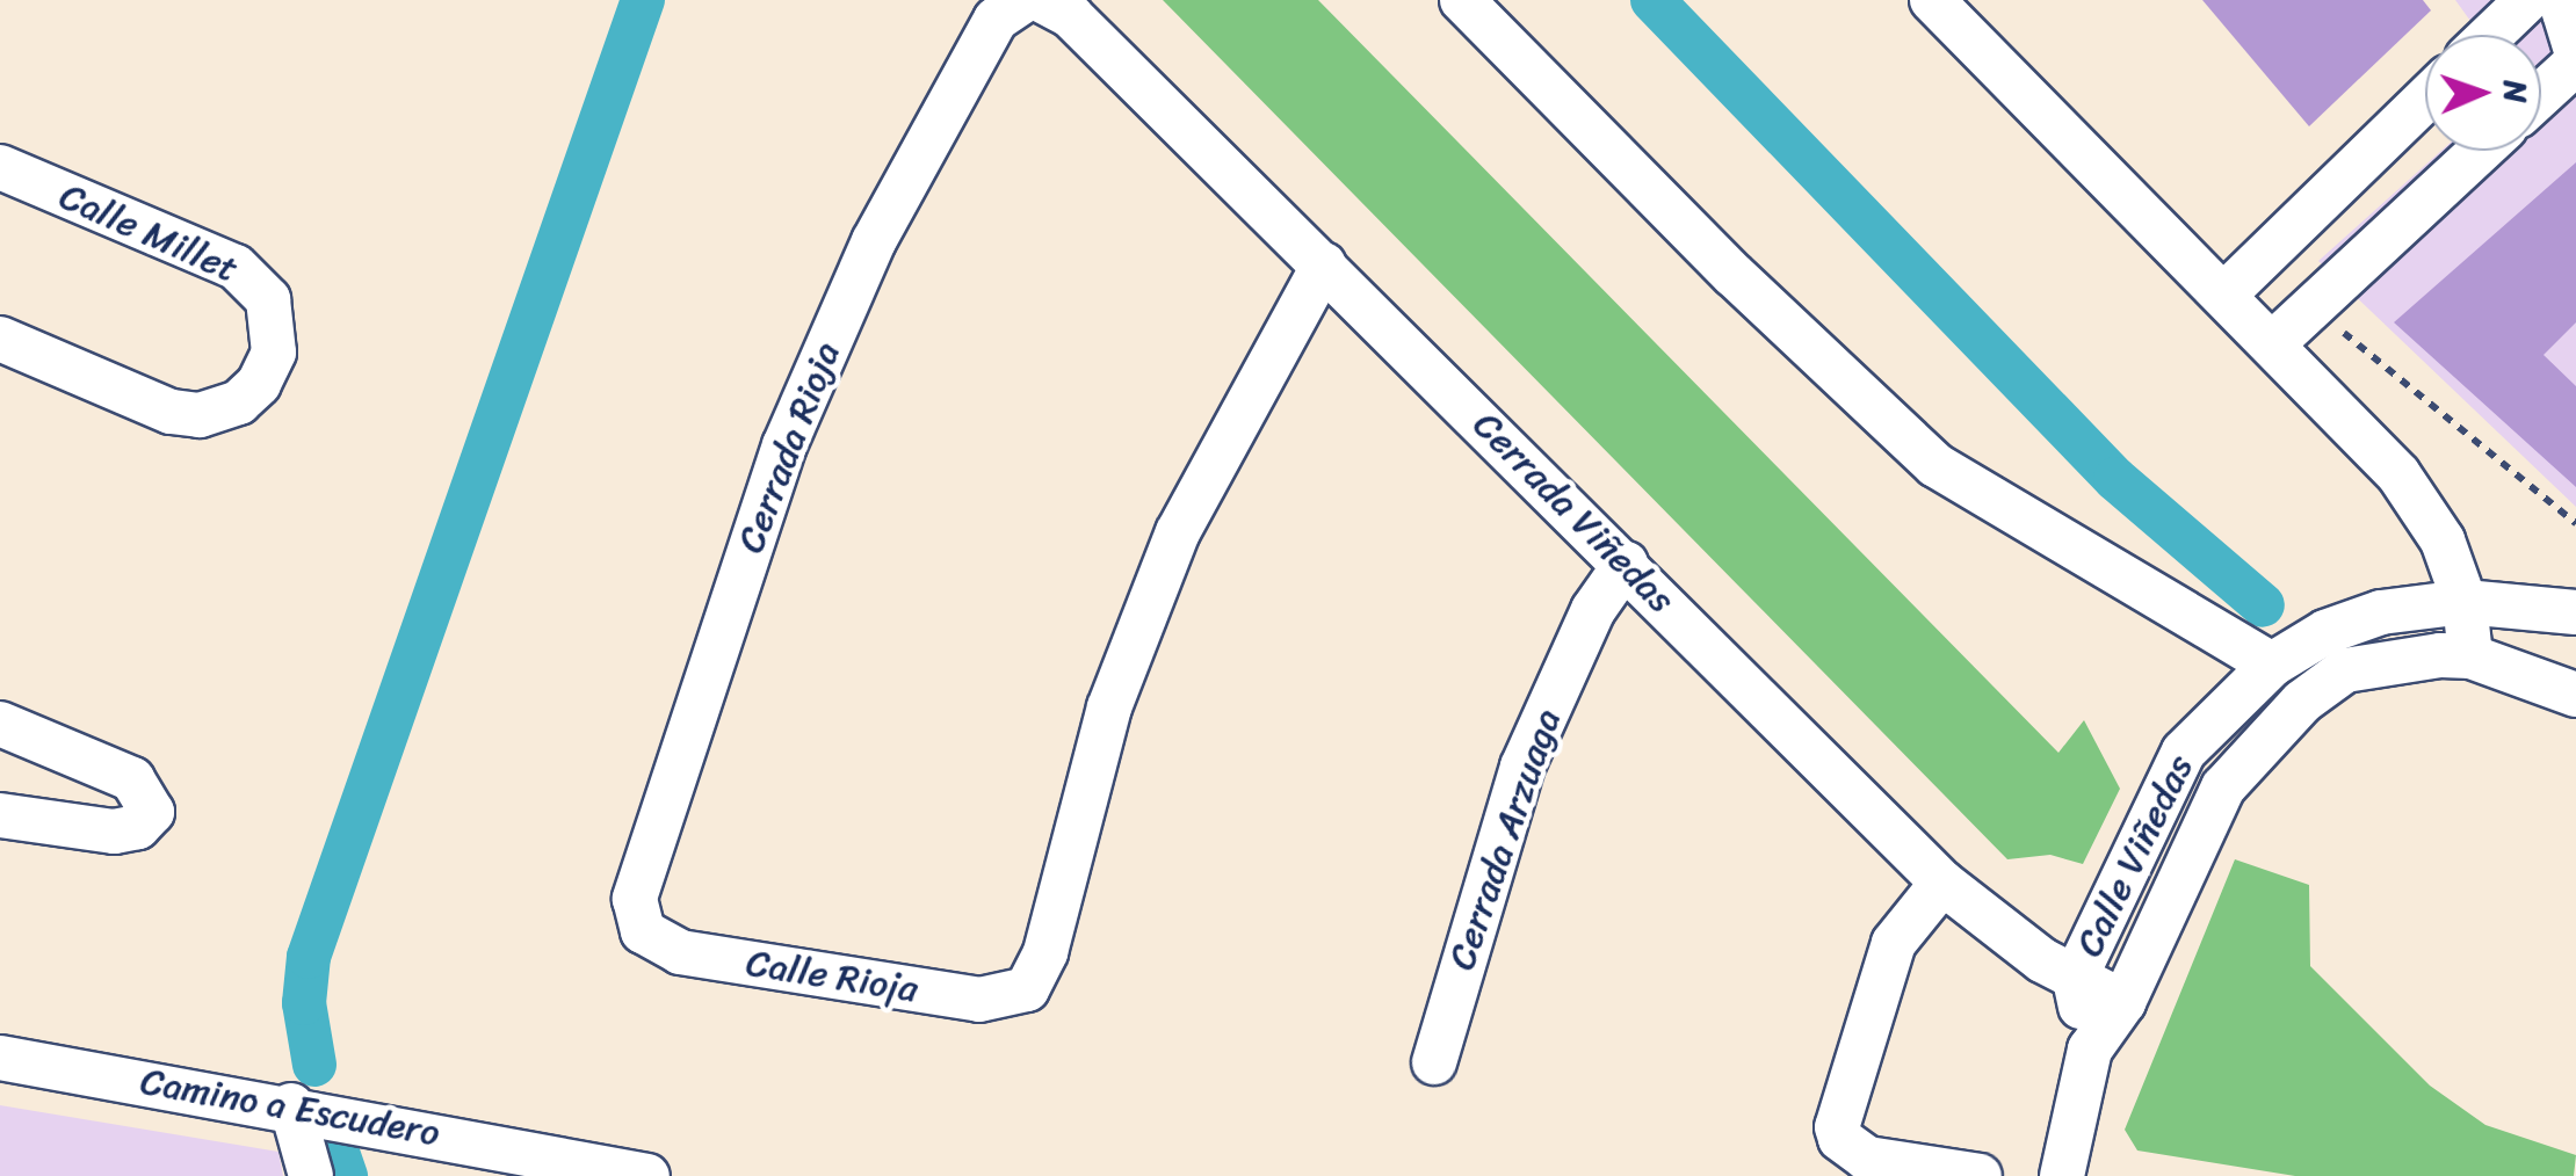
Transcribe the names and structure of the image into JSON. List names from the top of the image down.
{
  "streets": {
    "street": [
      "Calle Millet",
      "Cerrada Rioja",
      "Cerrada Viñedas",
      "Cerrada Arzuaga",
      "Calle Viñedas",
      "Calle Rioja",
      "Camino a Escudero"
    ]
  },
  "crossings": [
    ["Cerrada Rioja", "Calle Rioja"],
    ["Cerrada Viñedas", "Cerrada Arzuaga"],
    ["Cerrada Viñedas", "Calle Viñedas"],
    ["Cerrada Viñedas", "Calle Rioja"]
  ],
  "north": "right"
}
